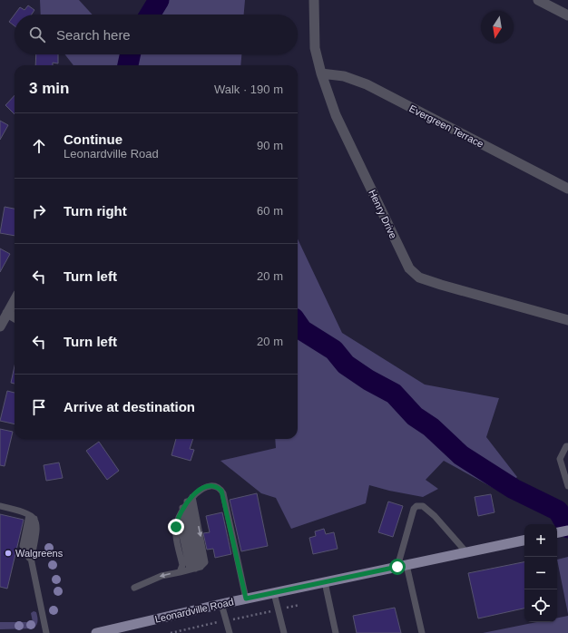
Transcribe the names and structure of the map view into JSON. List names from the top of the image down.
{
  "streets": {
    "main road": ["Leonardville Road"],
    "street": ["Evergreen Terrace", "Henry Drive"]
  },
  "crossings": [
    ["Evergreen Terrace", "Henry Drive"]
  ],
  "places": ["Walgreens"],
  "north": "bottom",
  "page": {
    "search": "Search here",
    "heading": ["3 min", "Walk · 190 m"],
    "list": [
      ["Continue", "Leonardville Road", "90 m"],
      ["Turn right", "60 m"],
      ["Turn left", "20 m"],
      ["Turn left", "20 m"],
      "Arrive at destination"
    ],
    "map_buttons": ["+", "−"]
  }
}
